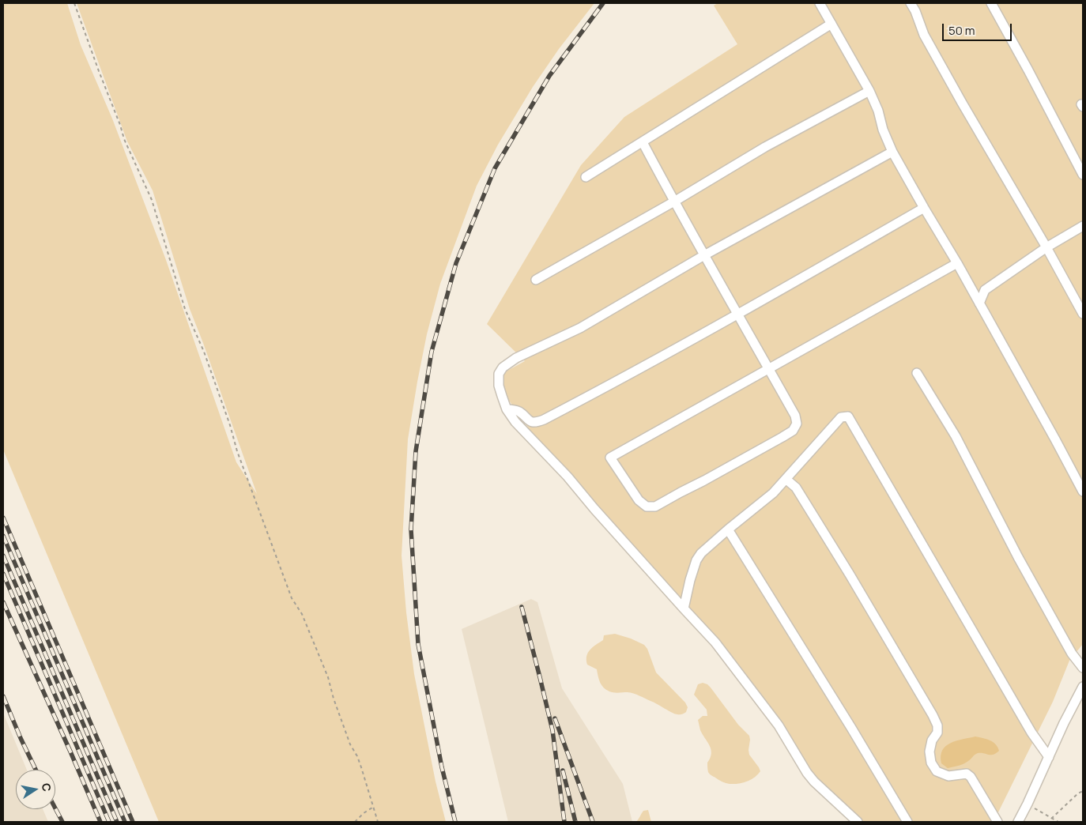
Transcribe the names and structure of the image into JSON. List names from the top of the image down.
{
  "scale_bar": "50 m",
  "north": "right"
}
